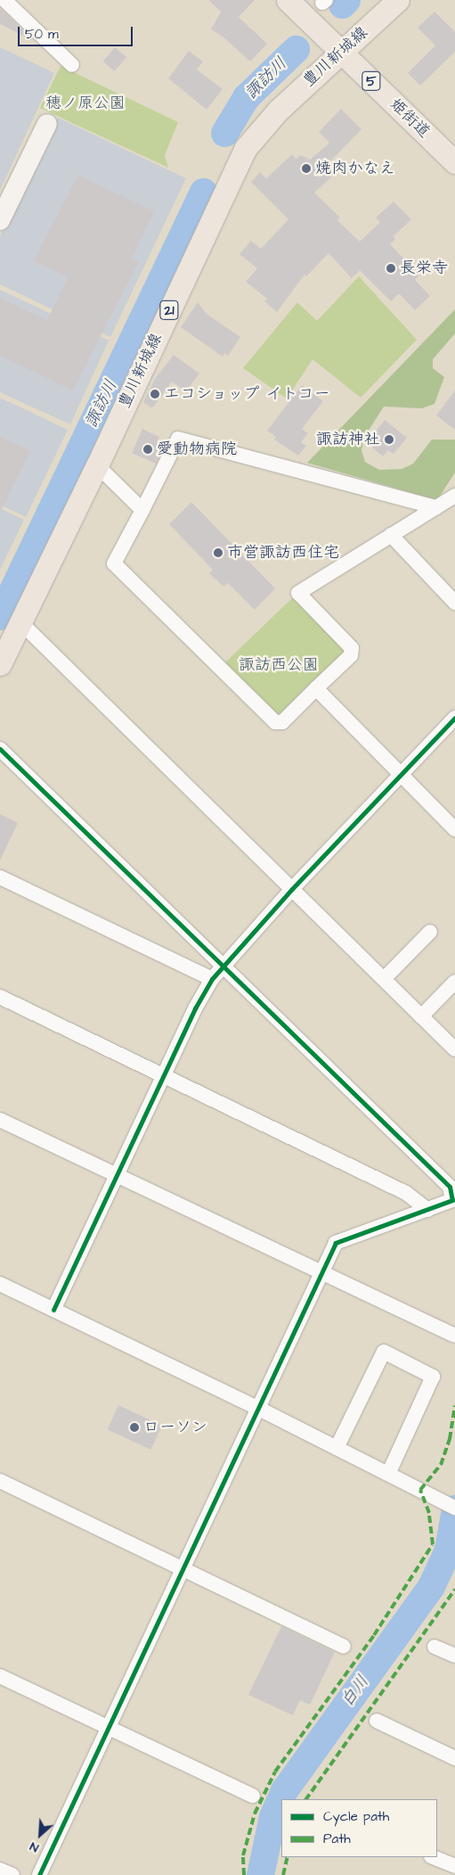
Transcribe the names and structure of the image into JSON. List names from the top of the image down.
{
  "streets": {
    "main road": [
      "豊川新城線",
      "5",
      "姫街道",
      "21"
    ]
  },
  "crossings": [
    ["豊川新城線", "姫街道"]
  ],
  "water": ["諏訪川", "白川"],
  "parks": ["穂ノ原公園", "諏訪西公園"],
  "places": [
    "焼肉かなえ",
    "長栄寺",
    "エコショップ イトコー",
    "諏訪神社",
    "愛動物病院",
    "市営諏訪西住宅",
    "ローソン"
  ],
  "legend": ["Cycle path", "Path"],
  "scale_bar": "50 m",
  "north": "bottom left"
}
